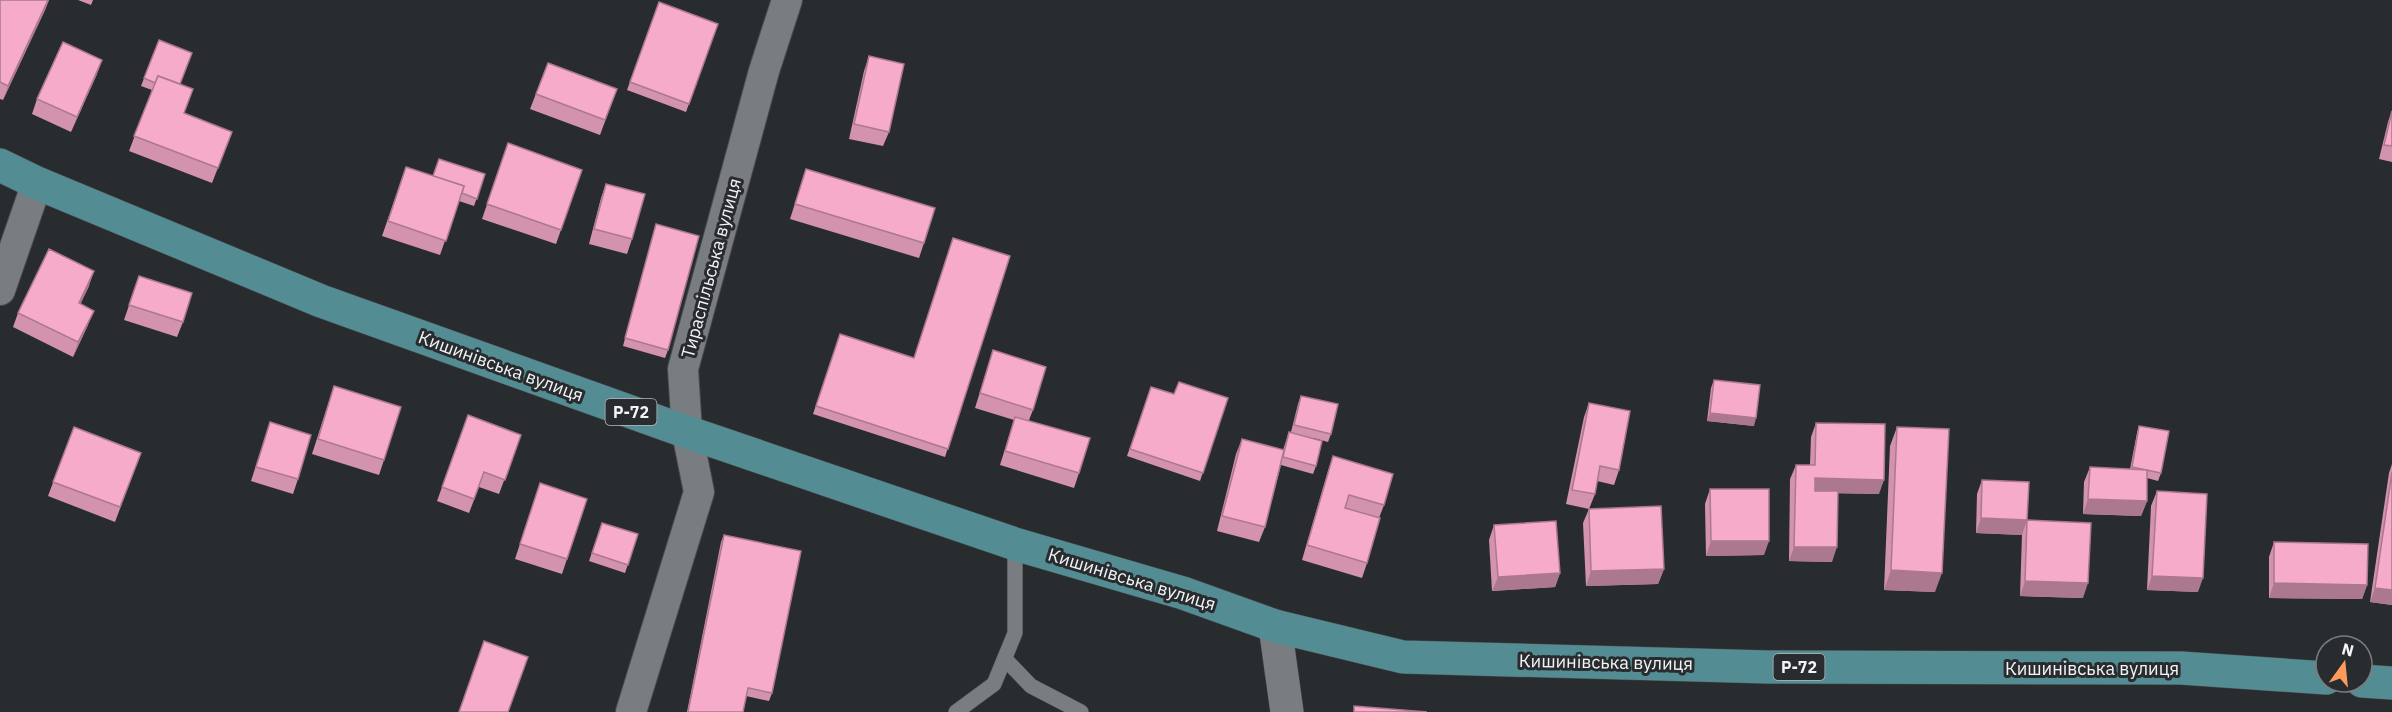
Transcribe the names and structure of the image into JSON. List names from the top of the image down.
{
  "streets": {
    "main road": ["Кишинівська вулиця", "Р-72"],
    "street": ["Тираспільська вулиця"]
  },
  "crossings": [
    ["Тираспільська вулиця", "Кишинівська вулиця"]
  ],
  "north": "top"
}
